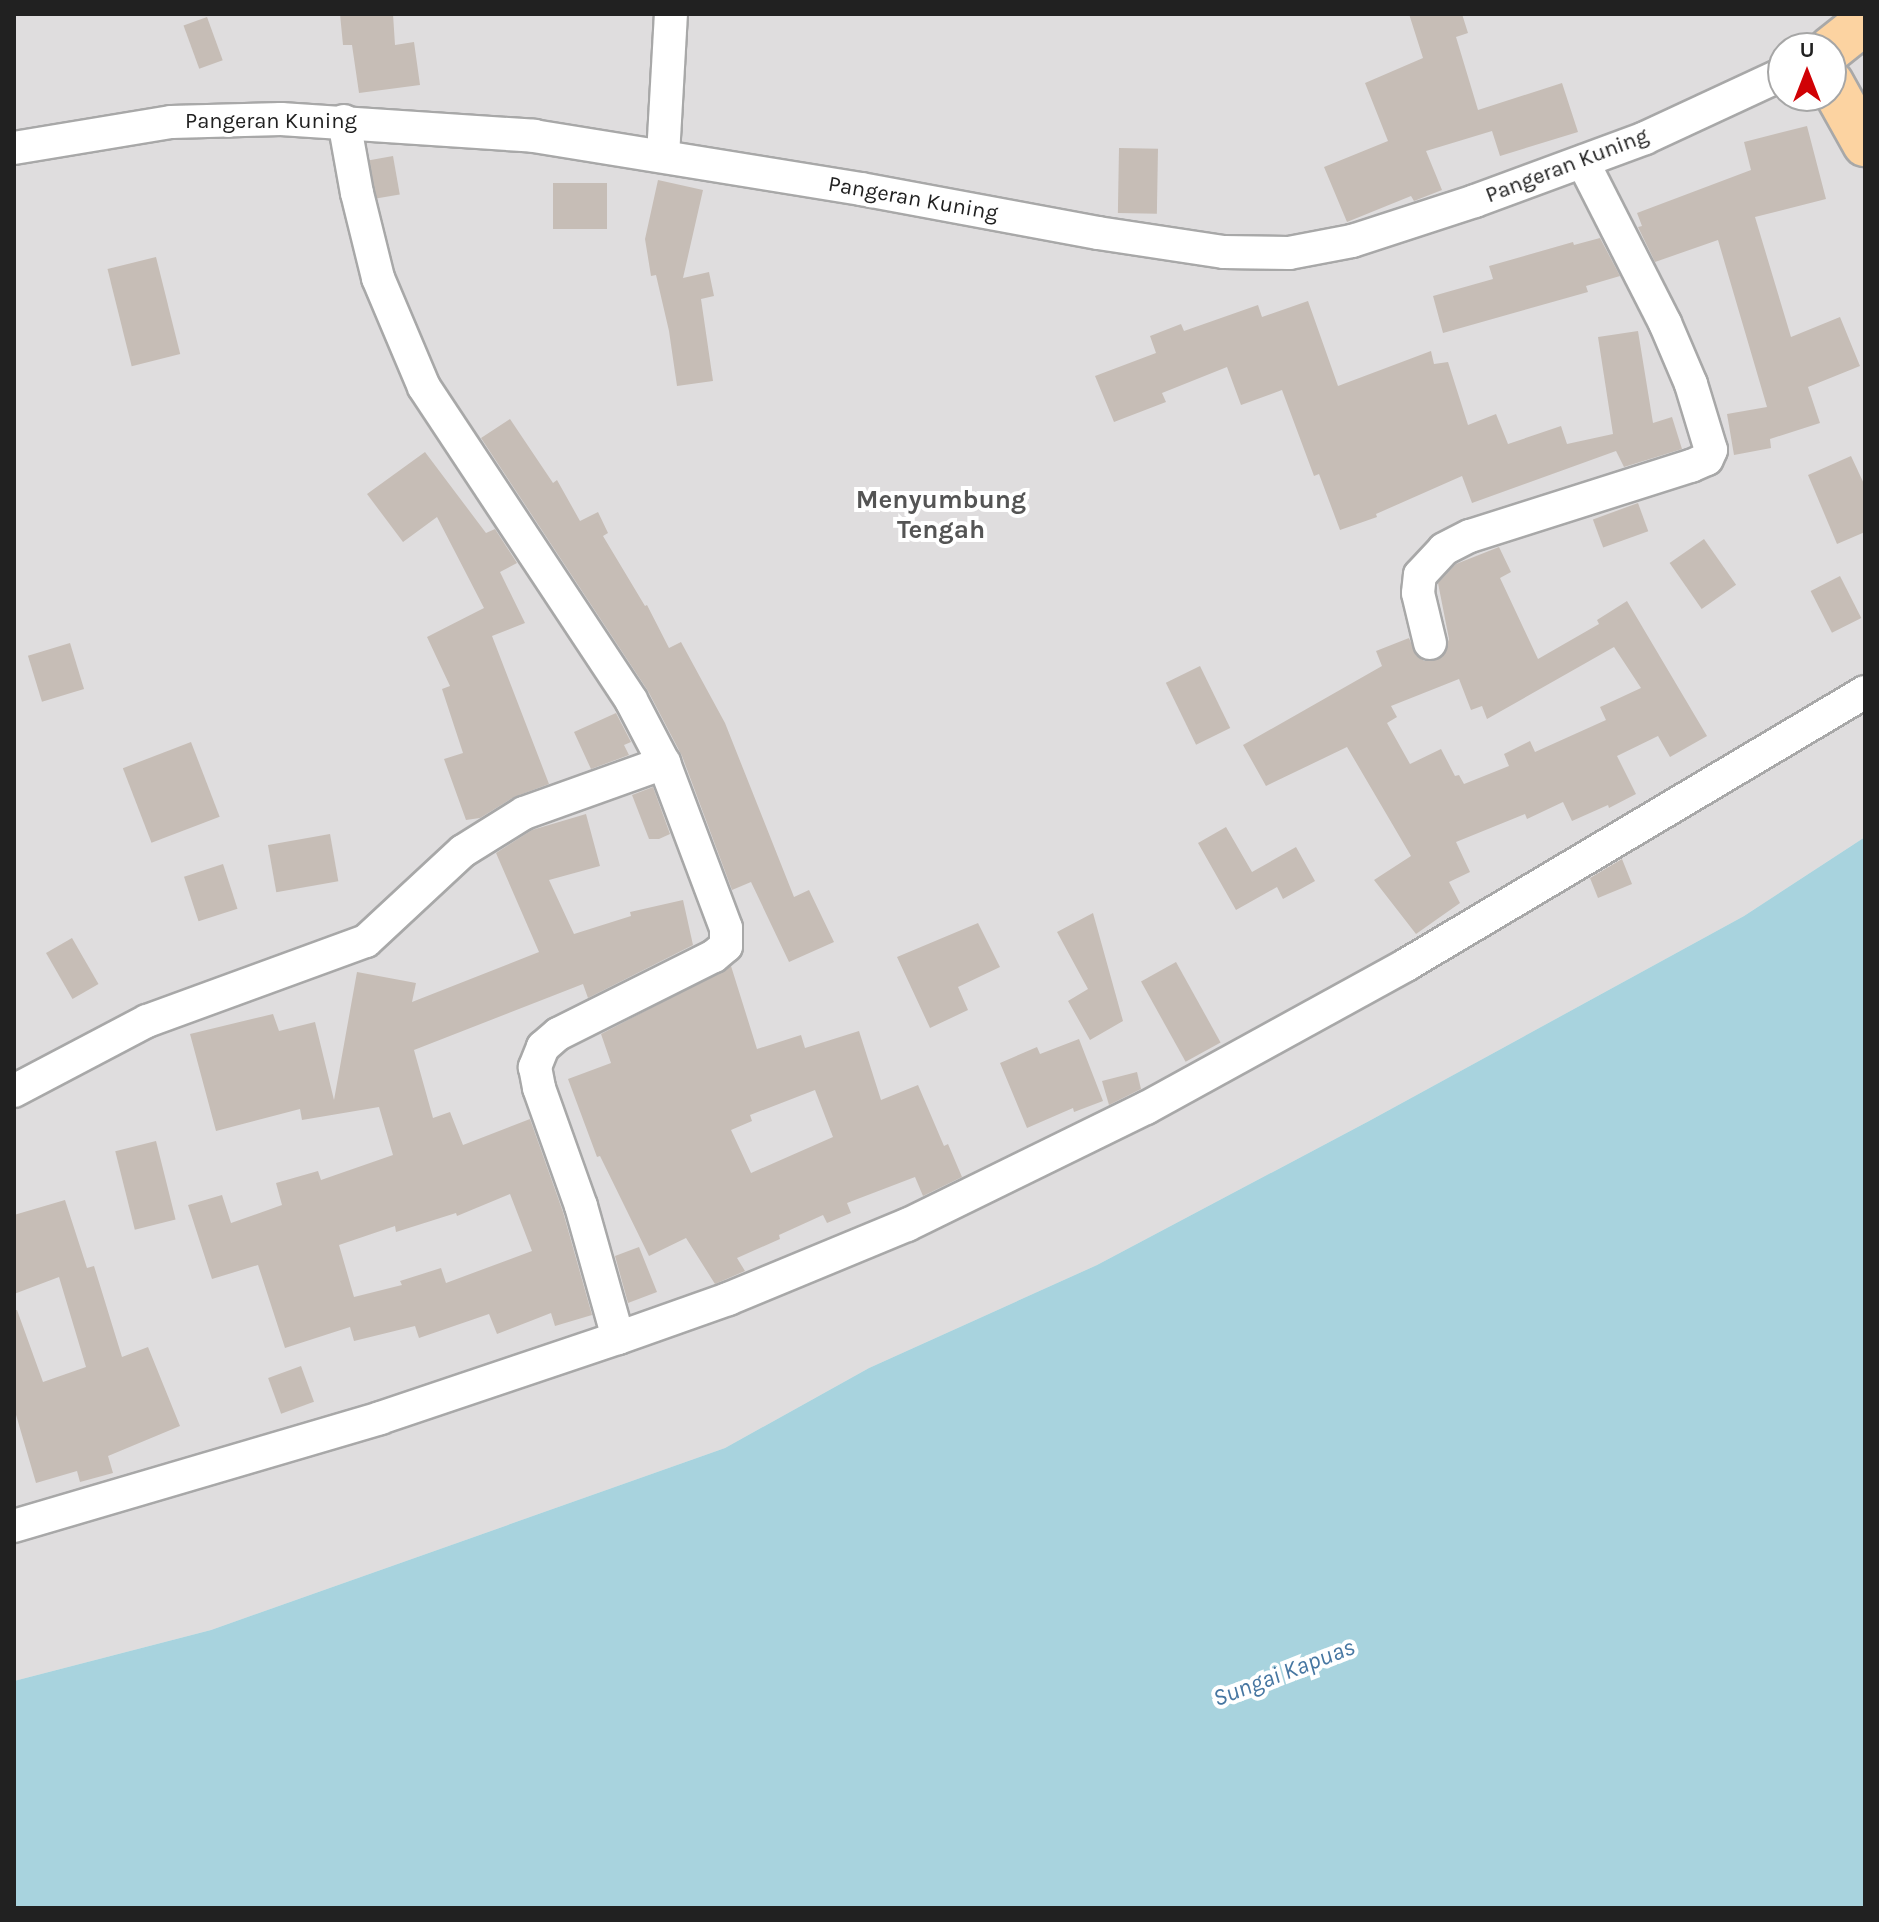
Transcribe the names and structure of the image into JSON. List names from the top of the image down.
{
  "streets": {
    "street": ["Pangeran Kuning"]
  },
  "districts": ["Menyumbung Tengah"],
  "water": ["Sungai Kapuas"],
  "north": "top"
}
